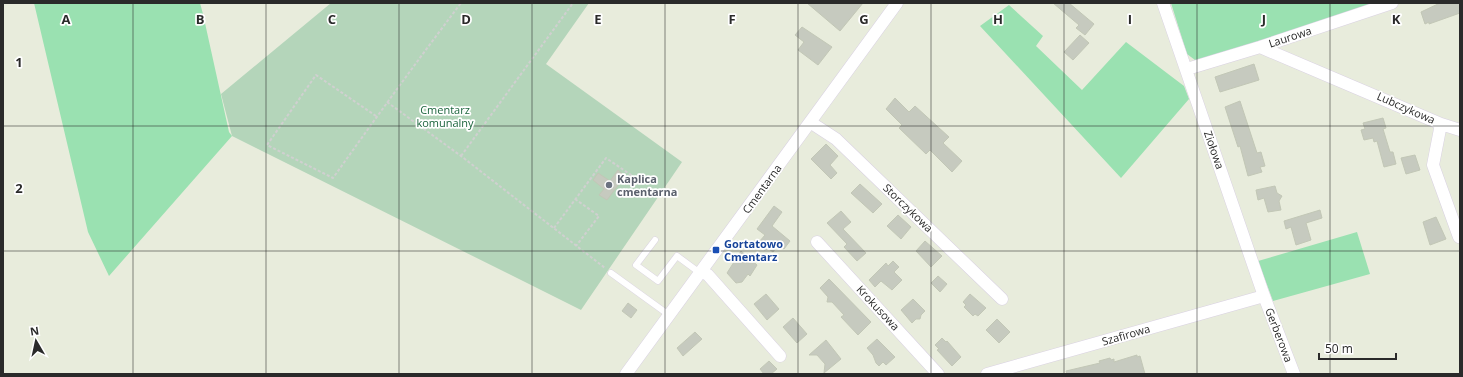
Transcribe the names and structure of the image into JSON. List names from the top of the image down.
{
  "streets": {
    "street": [
      "Laurowa",
      "Lubczykowa",
      "Ziołowa",
      "Cmentarna",
      "Storczykowa",
      "Krokusowa",
      "Szafirowa",
      "Gerberowa"
    ]
  },
  "crossings": [
    ["Laurowa", "Lubczykowa"],
    ["Laurowa", "Ziołowa"],
    ["Ziołowa", "Szafirowa"],
    ["Ziołowa", "Gerberowa"],
    ["Cmentarna", "Storczykowa"],
    ["Szafirowa", "Gerberowa"]
  ],
  "parks": ["Cmentarz komunalny"],
  "places": {
    "other": ["Kaplica cmentarna"],
    "transit": ["Gortatowo Cmentarz"]
  },
  "scale_bar": "50 m",
  "north": "top",
  "grid": {
    "columns": [
      "A",
      "B",
      "C",
      "D",
      "E",
      "F",
      "G",
      "H",
      "I",
      "J",
      "K"
    ],
    "rows": ["1", "2"]
  }
}
